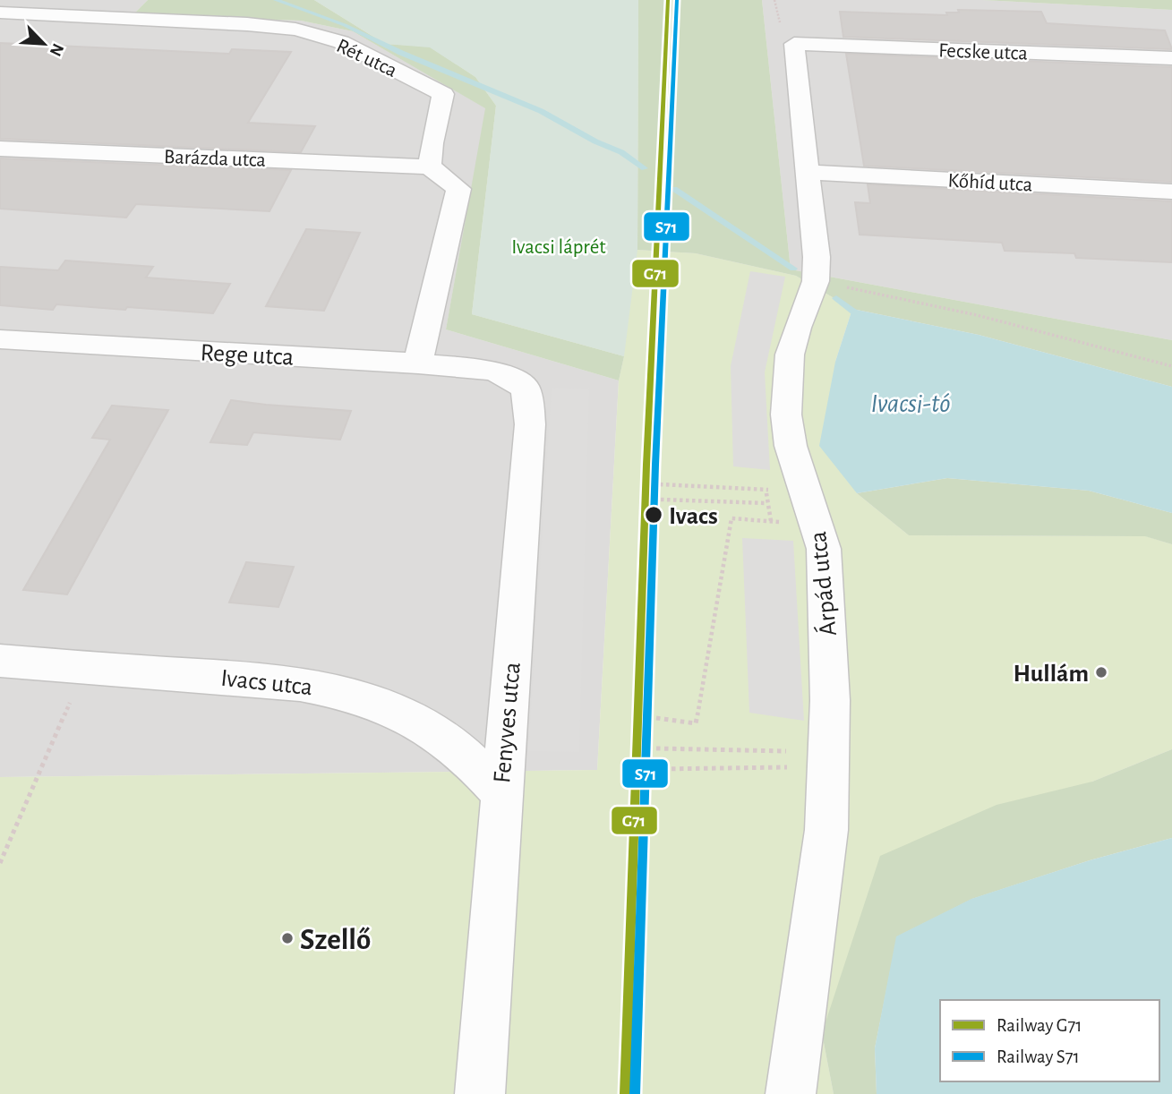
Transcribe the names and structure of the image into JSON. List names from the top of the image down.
{
  "streets": {
    "street": [
      "Fecske utca",
      "Rét utca",
      "Barázda utca",
      "Kőhíd utca",
      "Rege utca",
      "Árpád utca",
      "Ivacs utca",
      "Fenyves utca"
    ]
  },
  "crossings": [
    ["Fecske utca", "Árpád utca"],
    ["Rét utca", "Barázda utca"],
    ["Kőhíd utca", "Árpád utca"],
    ["Rege utca", "Fenyves utca"],
    ["Ivacs utca", "Fenyves utca"]
  ],
  "water": ["Ivacsi-tó"],
  "parks": ["Ivacsi láprét"],
  "places": ["Ivacs", "Hullám", "Szellő"],
  "lines": ["rail line G71", "rail line S71"],
  "legend": ["Railway G71", "Railway S71"],
  "north": "bottom right"
}
